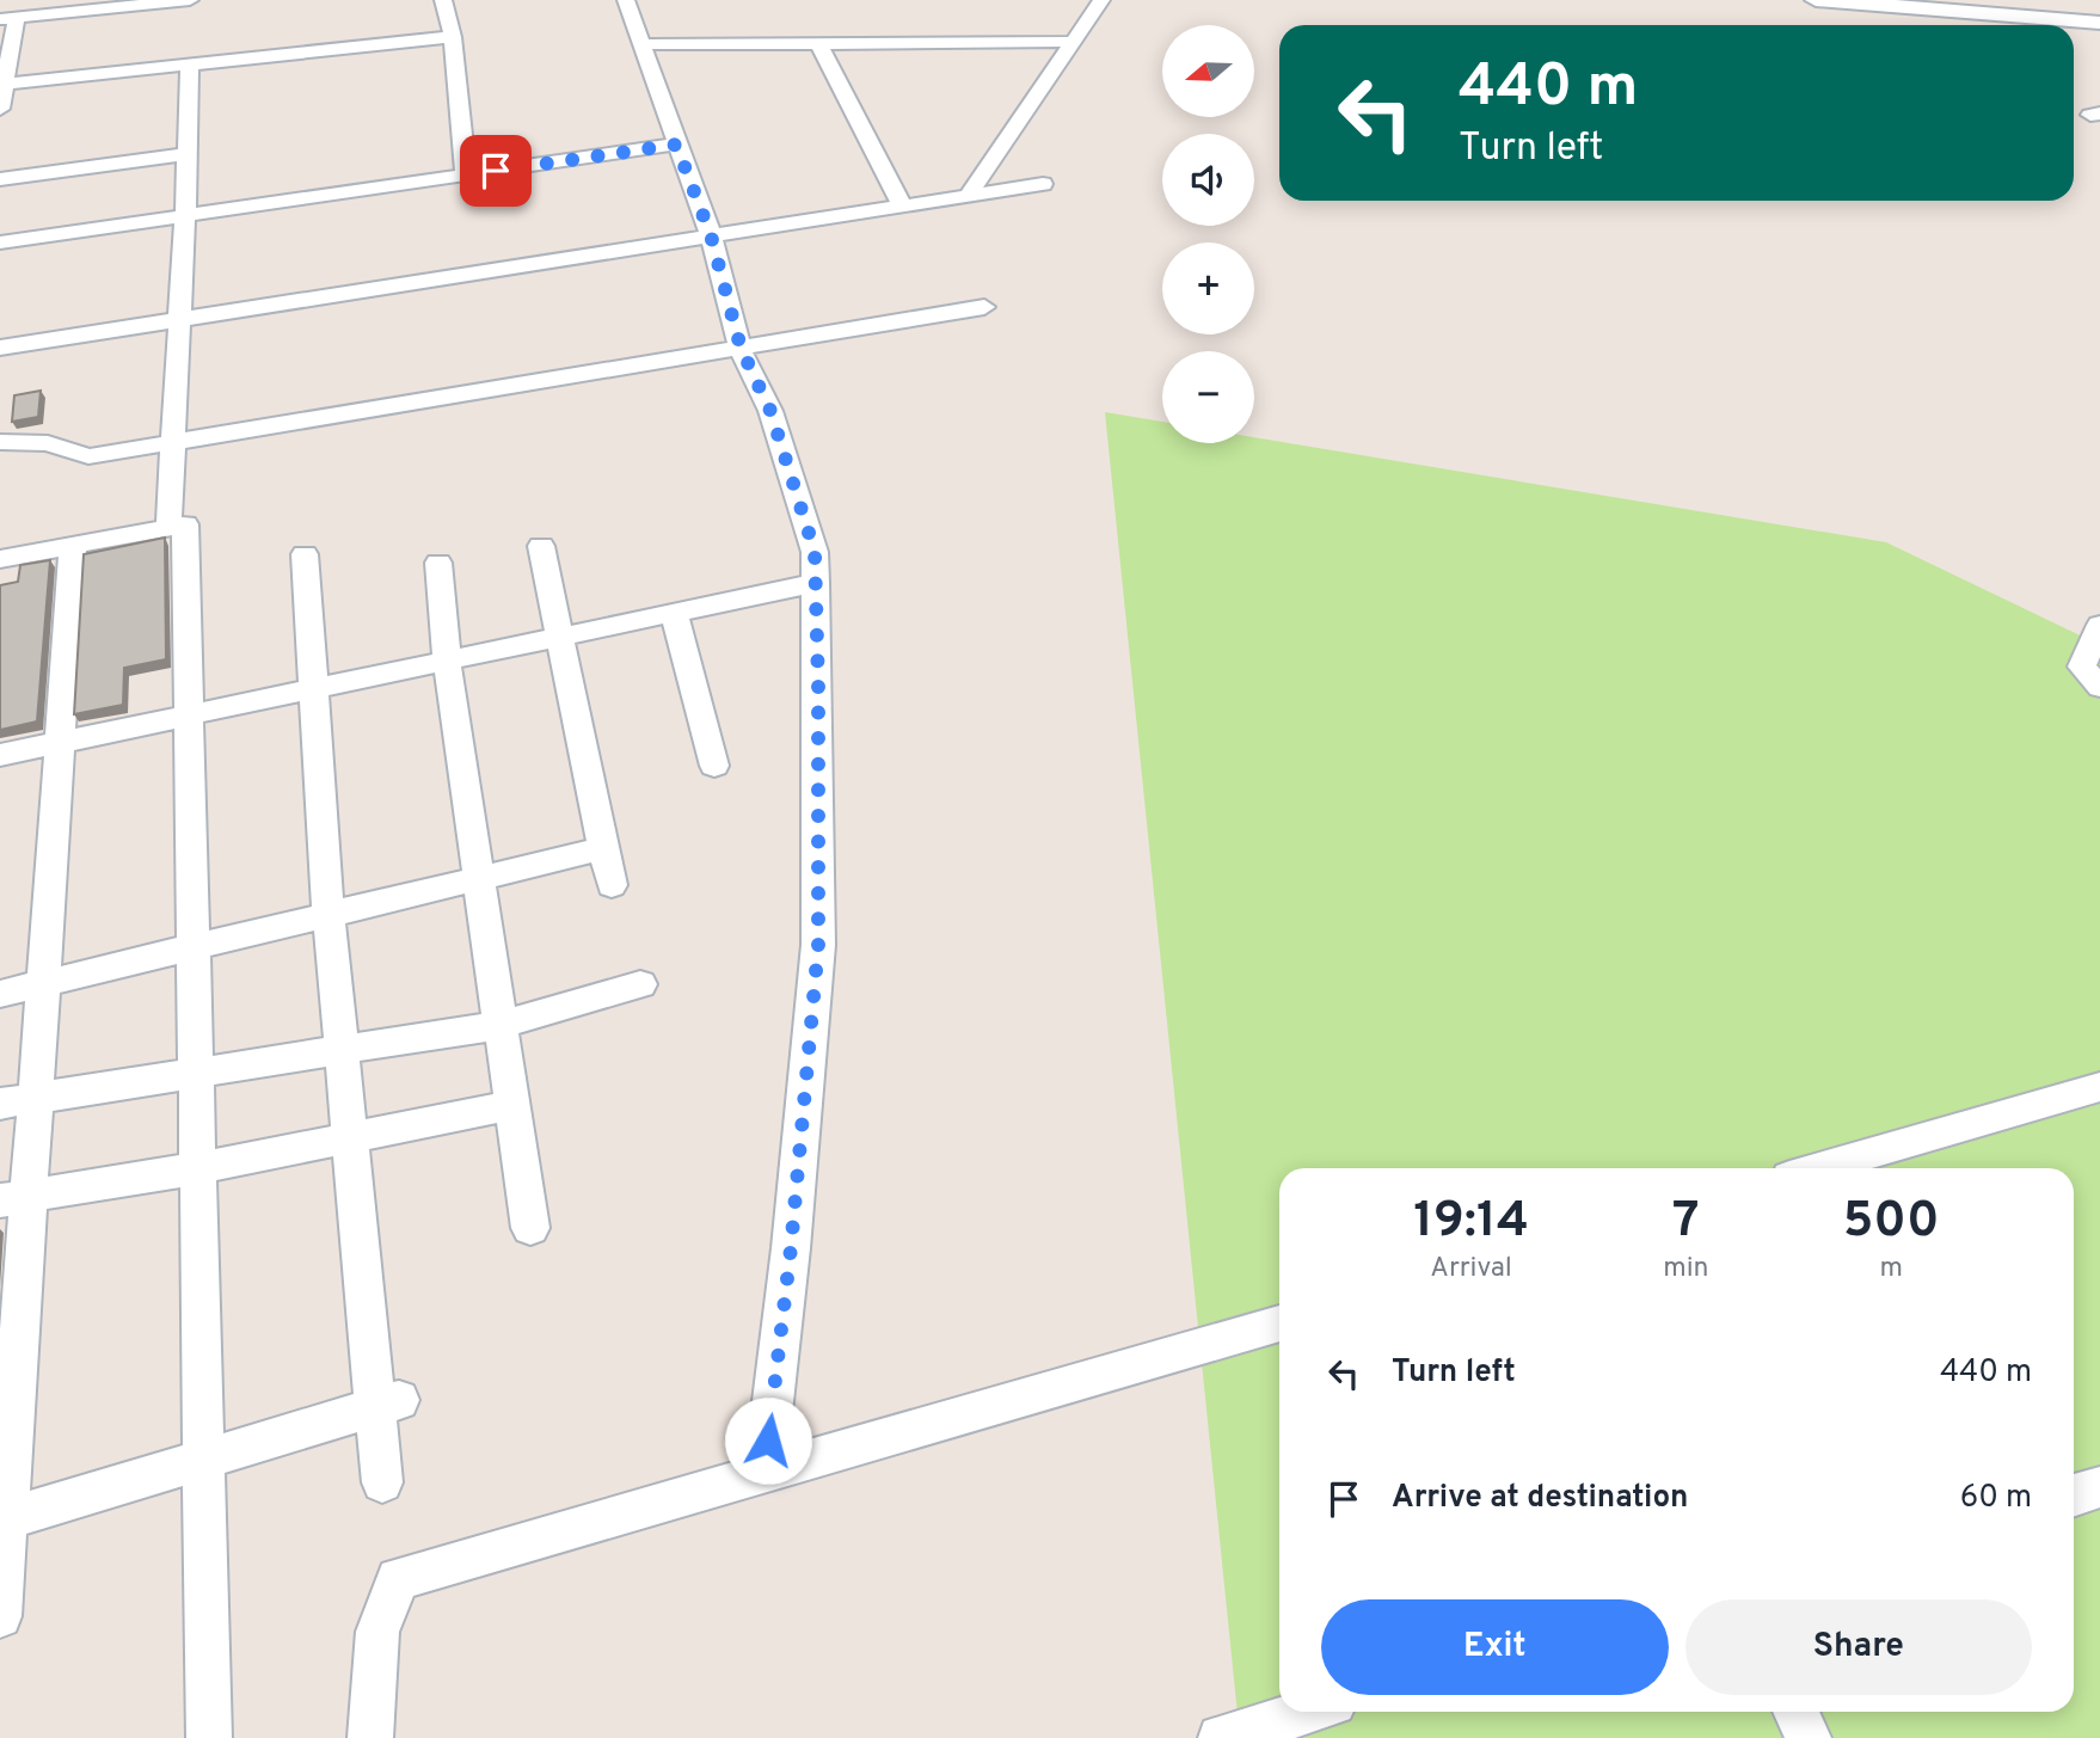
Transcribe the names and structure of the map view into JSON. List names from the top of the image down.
{
  "north": "left",
  "page": {
    "map_buttons": ["+", "−"],
    "turn": ["440 m", "Turn left"],
    "eta": [
      "19:14",
      "Arrival",
      "7",
      "min",
      "500",
      "m"
    ],
    "list": [
      {
        "name": "Turn left",
        "value": "440 m"
      },
      {
        "name": "Arrive at destination",
        "value": "60 m"
      }
    ],
    "buttons": ["Exit", "Share"]
  }
}
